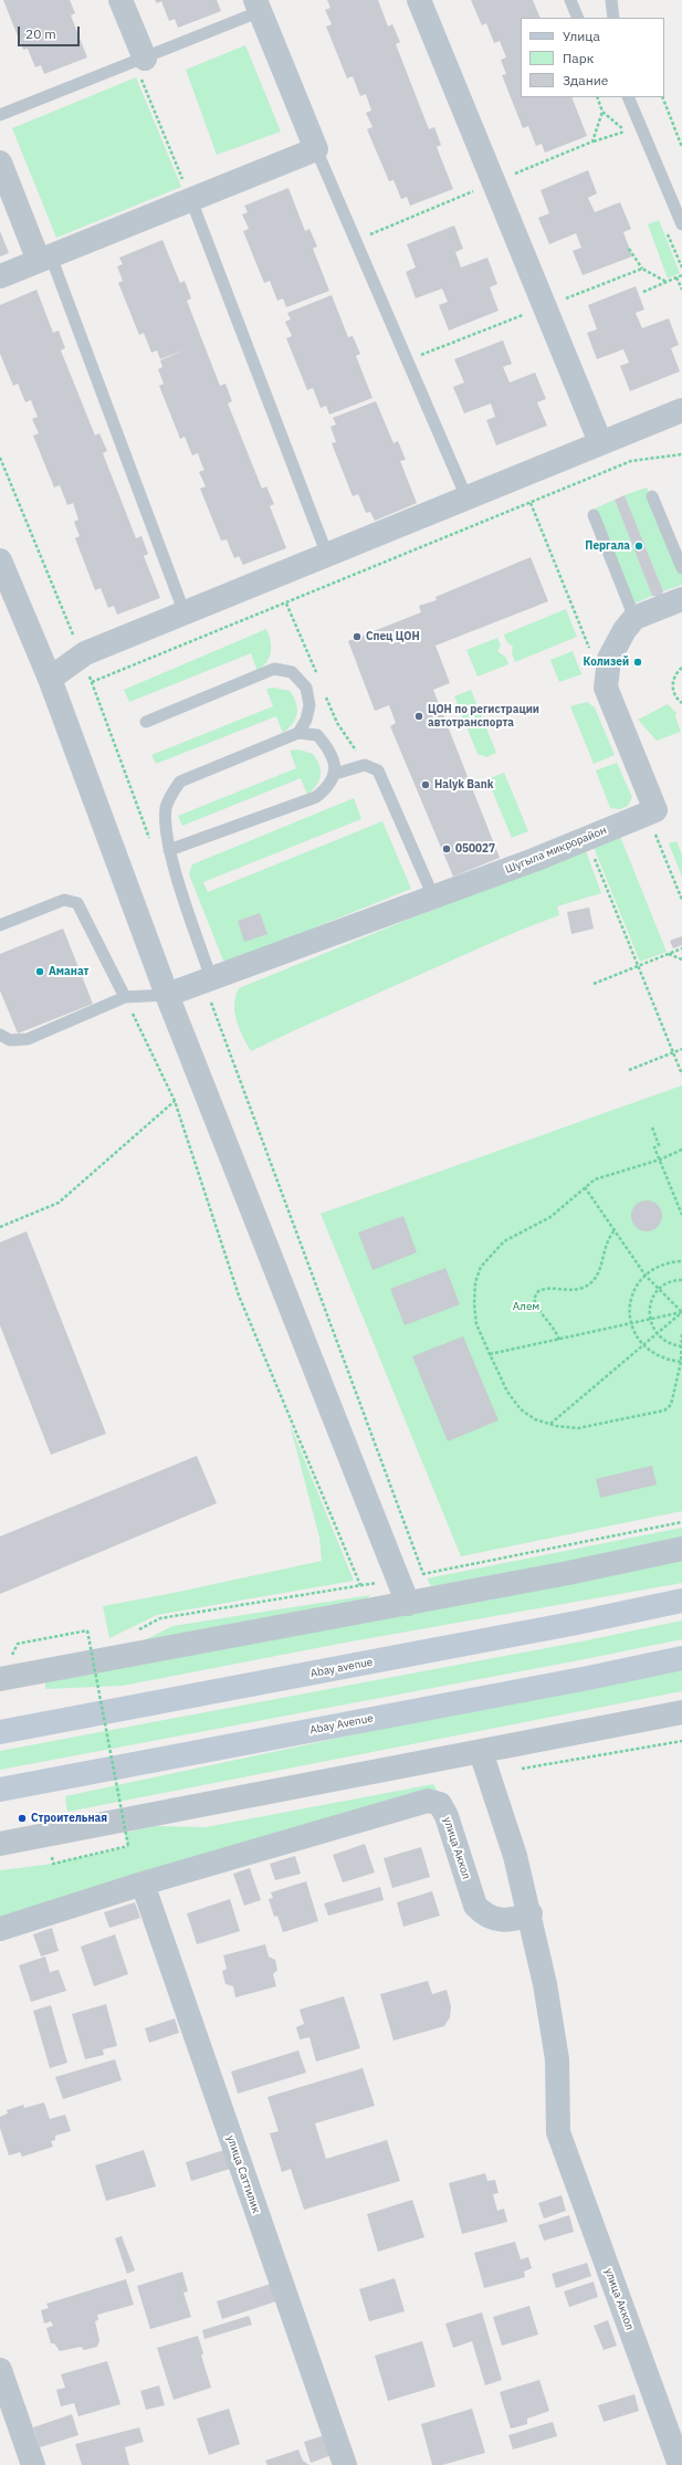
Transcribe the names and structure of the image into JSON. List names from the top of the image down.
{
  "streets": {
    "main road": ["Abay avenue", "Abay Avenue"],
    "street": ["Шугыла микрорайон", "улица Аккол", "улица Саттилик"]
  },
  "crossings": [
    ["улица Аккол", "улица Саттилик"]
  ],
  "parks": ["Алем"],
  "places": [
    "Пергала",
    "Спец ЦОН",
    "Колизей",
    "ЦОН по регистрации автотранспорта",
    "Halyk Bank",
    "050027",
    "Аманат",
    "Строительная"
  ],
  "legend": ["Улица", "Парк", "Здание"],
  "scale_bar": "20 m"
}
